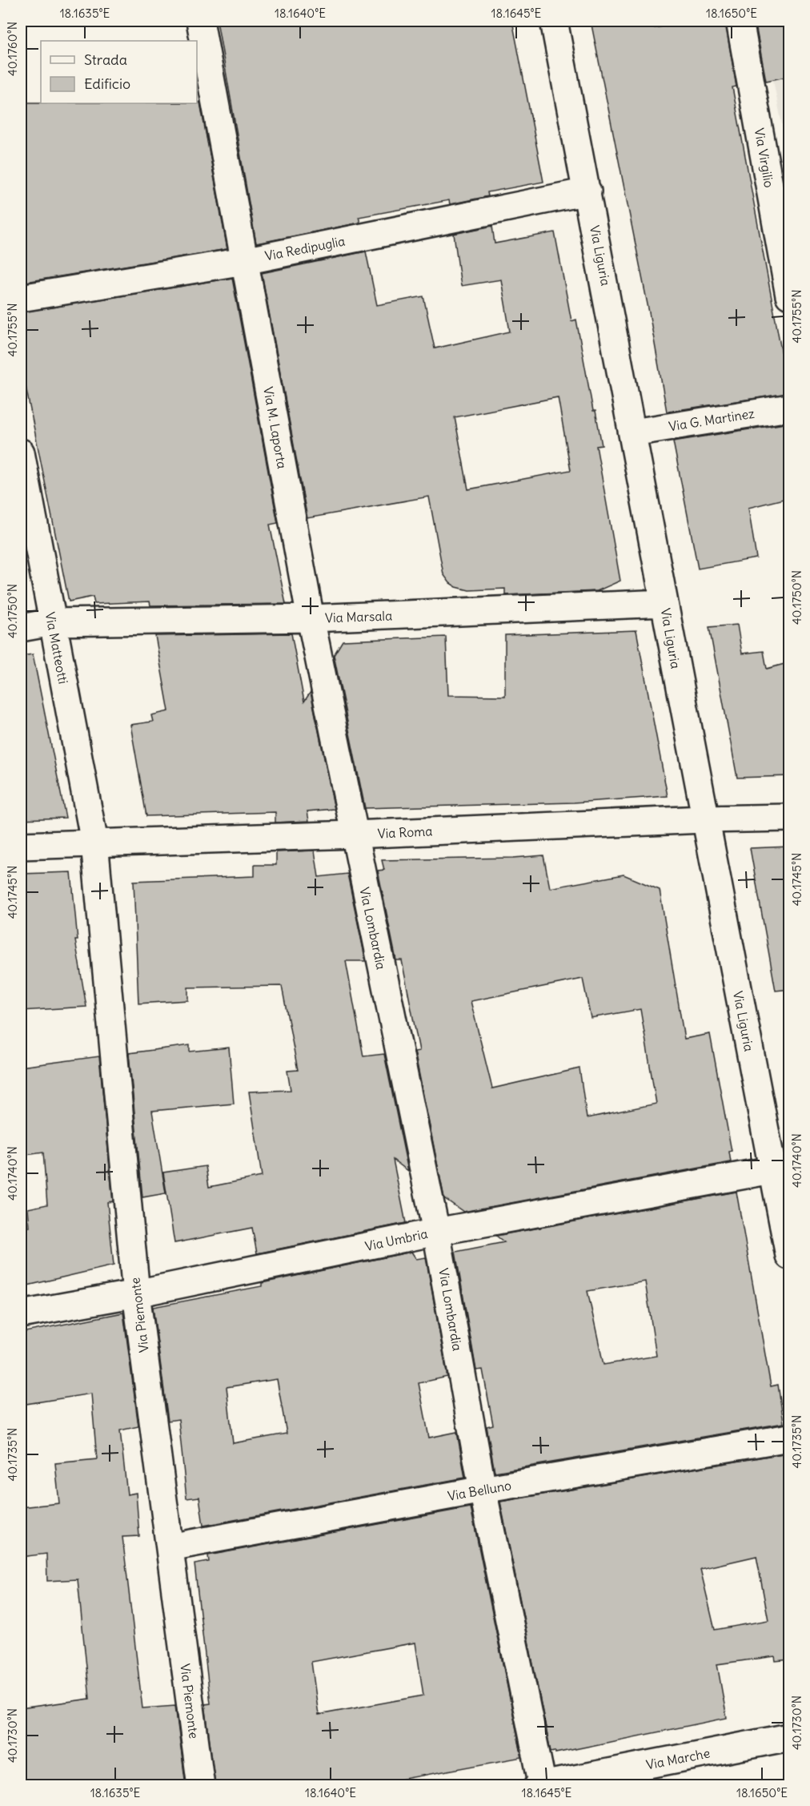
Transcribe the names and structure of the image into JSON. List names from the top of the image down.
{
  "streets": {
    "street": [
      "Via Virgilio",
      "Via Redipuglia",
      "Via Liguria",
      "Via G. Martinez",
      "Via M. Laporta",
      "Via Marsala",
      "Via Matteotti",
      "Via Roma",
      "Via Lombardia",
      "Via Umbria",
      "Via Piemonte",
      "Via Belluno",
      "Via Marche"
    ]
  },
  "crossings": [
    ["Via Redipuglia", "Via Liguria"],
    ["Via Redipuglia", "Via M. Laporta"],
    ["Via Liguria", "Via G. Martinez"],
    ["Via Liguria", "Via Marsala"],
    ["Via Liguria", "Via Roma"],
    ["Via Liguria", "Via Umbria"],
    ["Via M. Laporta", "Via Marsala"],
    ["Via M. Laporta", "Via Roma"],
    ["Via M. Laporta", "Via Lombardia"],
    ["Via Marsala", "Via Matteotti"],
    ["Via Matteotti", "Via Roma"],
    ["Via Matteotti", "Via Piemonte"],
    ["Via Roma", "Via Lombardia"],
    ["Via Roma", "Via Piemonte"],
    ["Via Lombardia", "Via Umbria"],
    ["Via Lombardia", "Via Belluno"],
    ["Via Lombardia", "Via Marche"],
    ["Via Umbria", "Via Piemonte"],
    ["Via Piemonte", "Via Belluno"]
  ],
  "legend": ["Strada", "Edificio"],
  "coordinates": [
    "18.1635°E",
    "18.1640°E",
    "18.1645°E",
    "18.1650°E",
    "40.1760°N",
    "40.1755°N",
    "40.1750°N",
    "40.1745°N",
    "40.1740°N",
    "40.1735°N",
    "40.1730°N"
  ]
}
